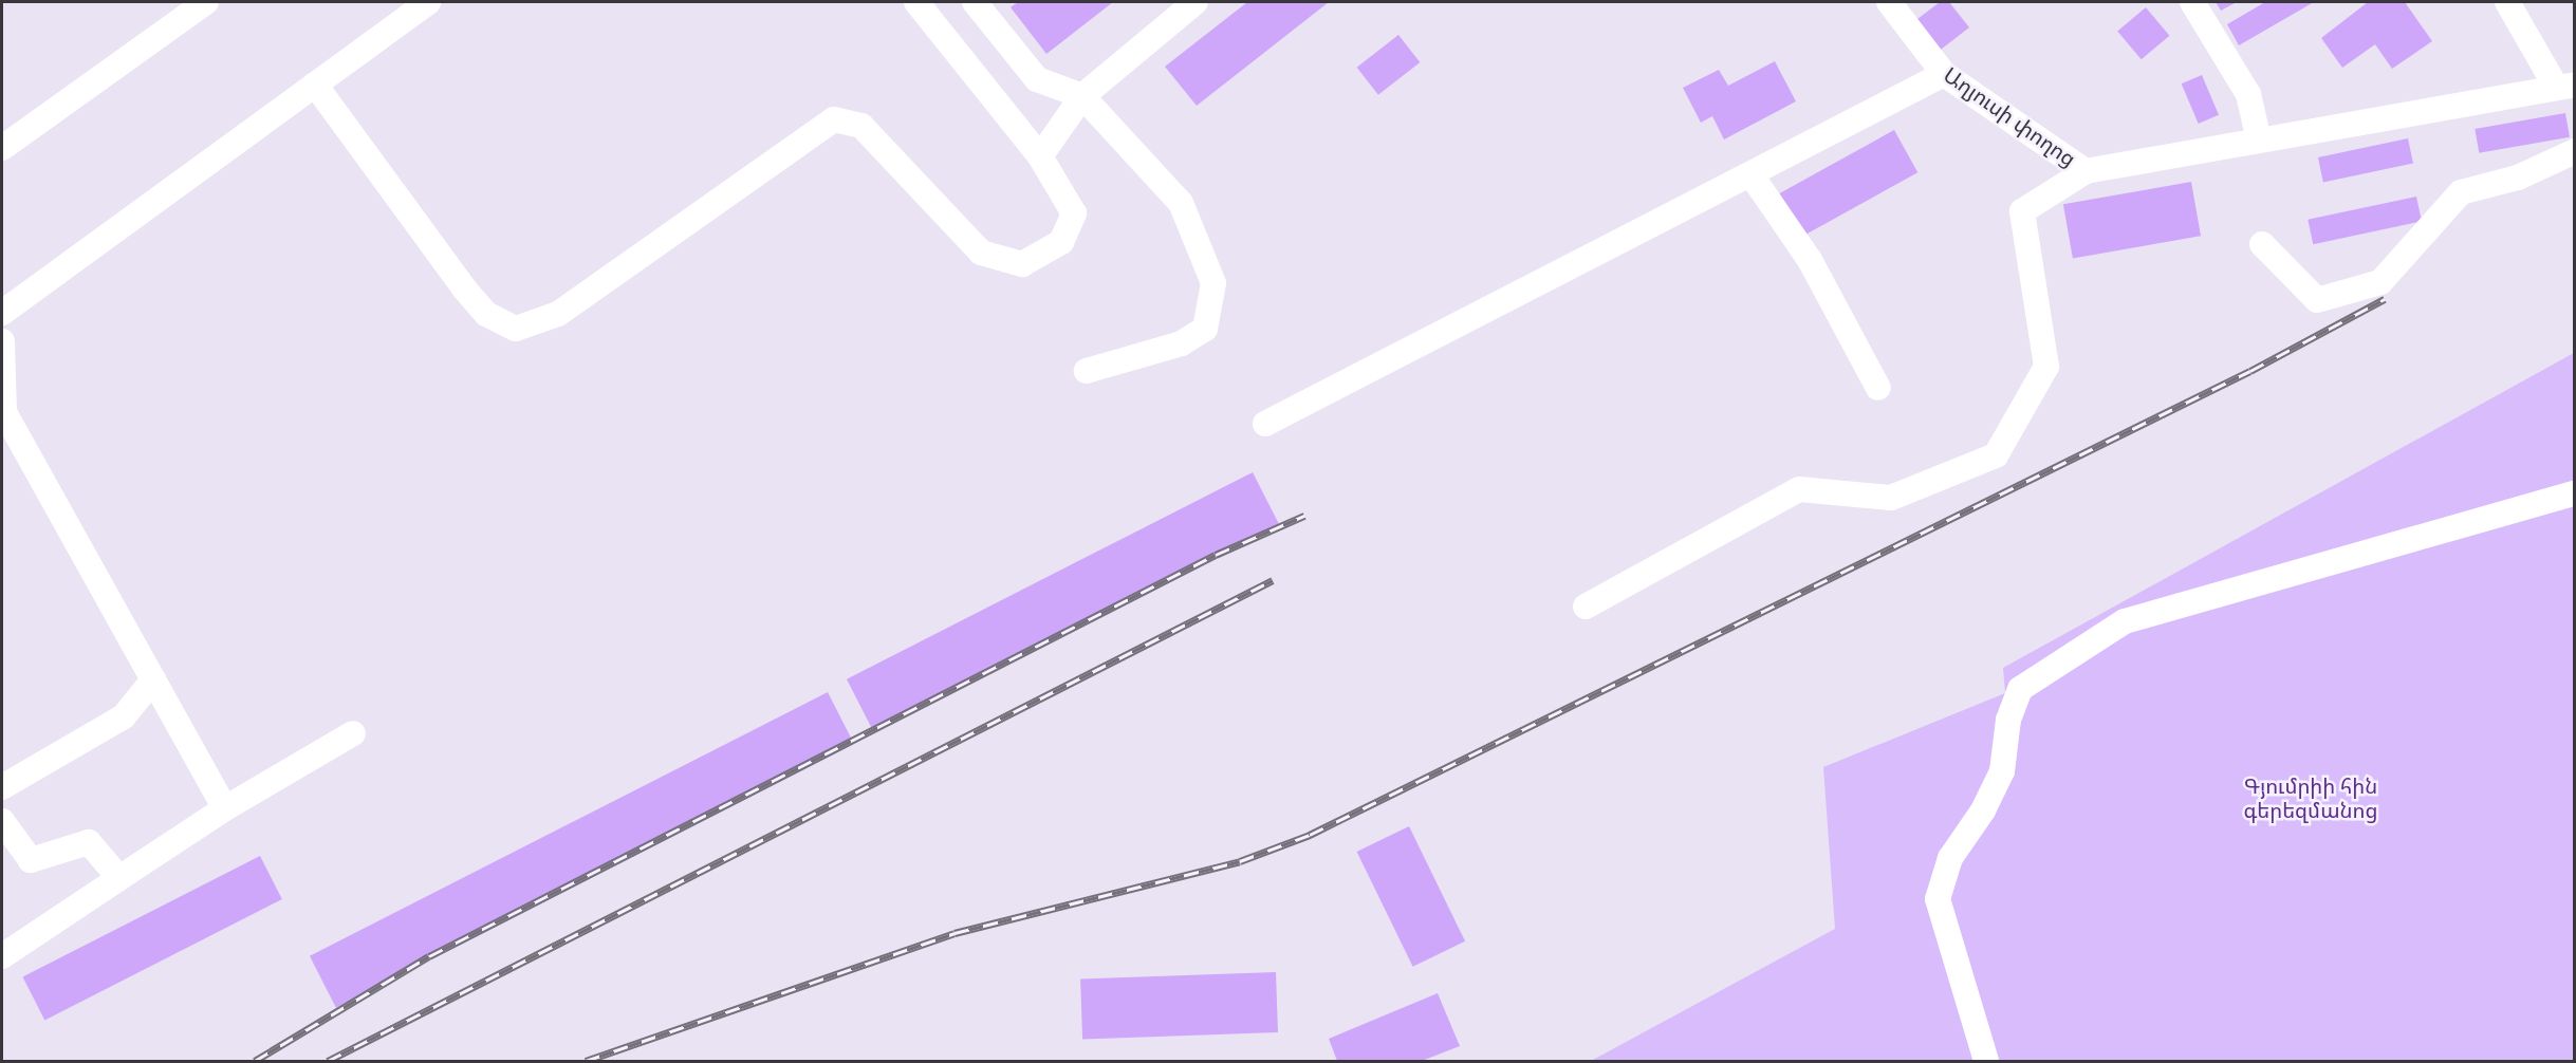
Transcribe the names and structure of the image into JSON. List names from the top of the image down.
{
  "streets": {
    "street": ["Աղյուսի փողոց"]
  },
  "parks": ["Գյումրիի հին գերեզմանոց"]
}
